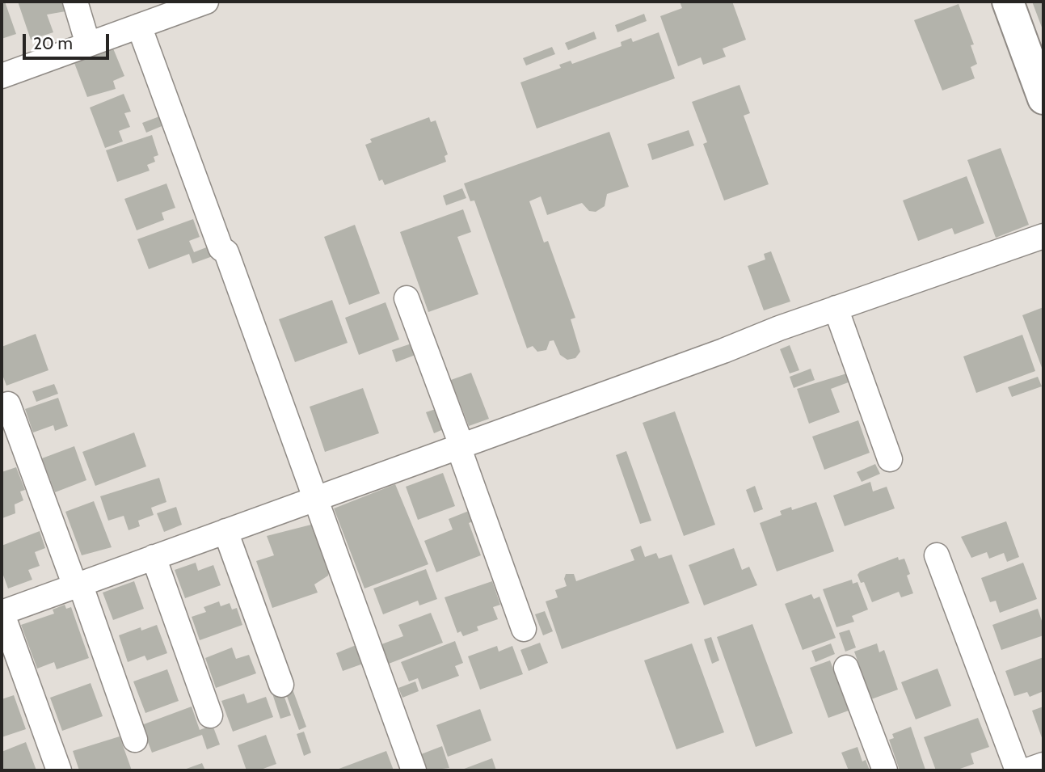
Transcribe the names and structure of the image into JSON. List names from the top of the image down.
{
  "scale_bar": "20 m"
}
